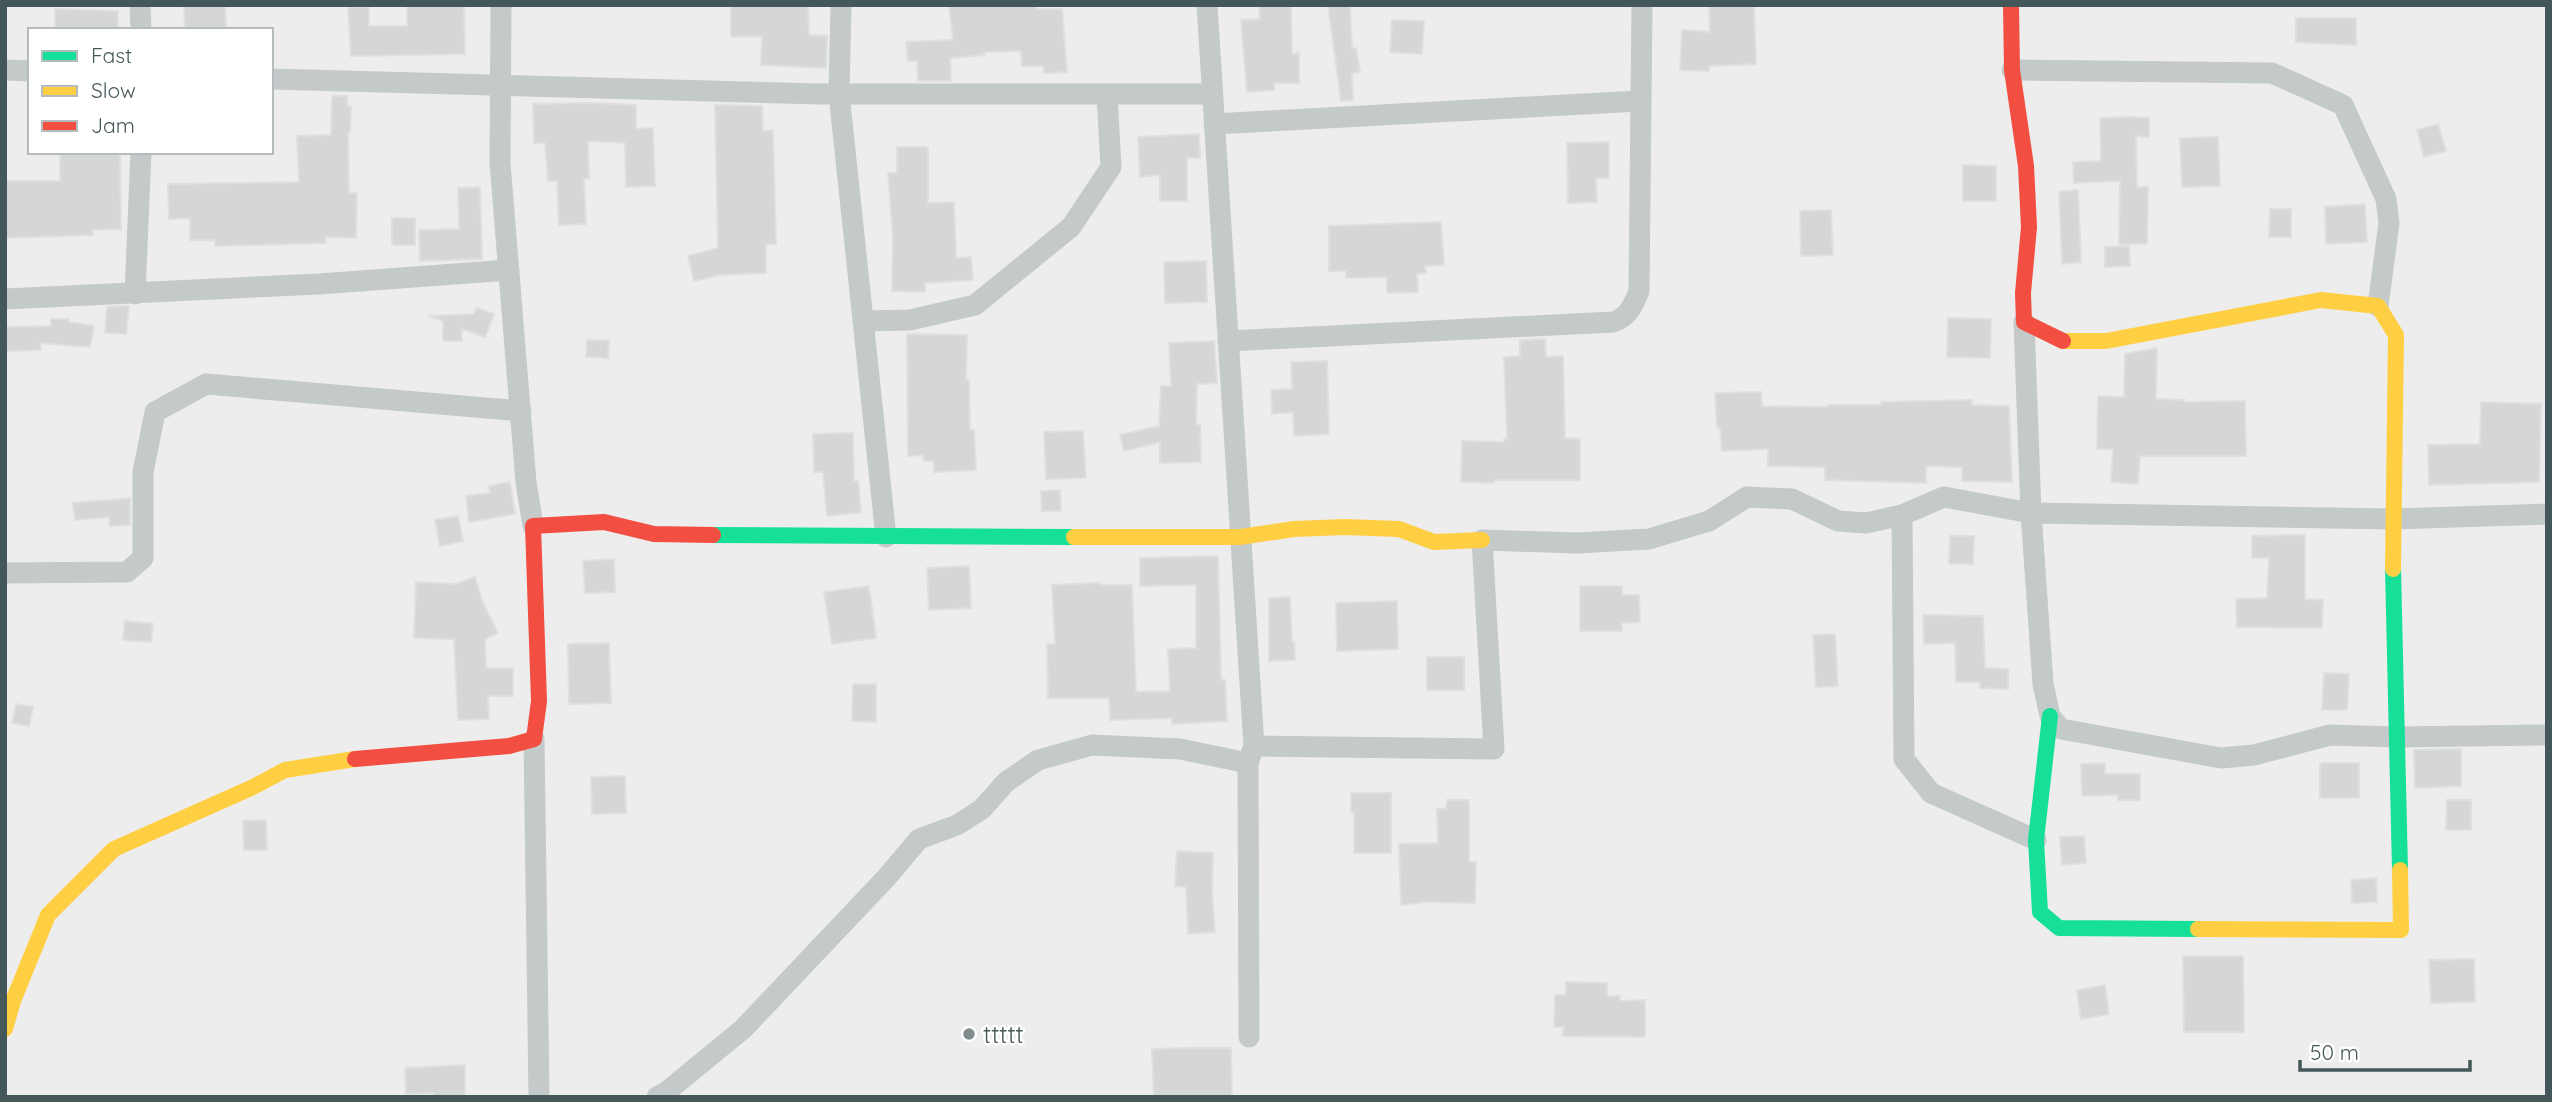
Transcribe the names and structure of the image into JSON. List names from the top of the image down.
{
  "places": ["ttttt"],
  "legend": ["Fast", "Slow", "Jam"],
  "scale_bar": "50 m"
}
